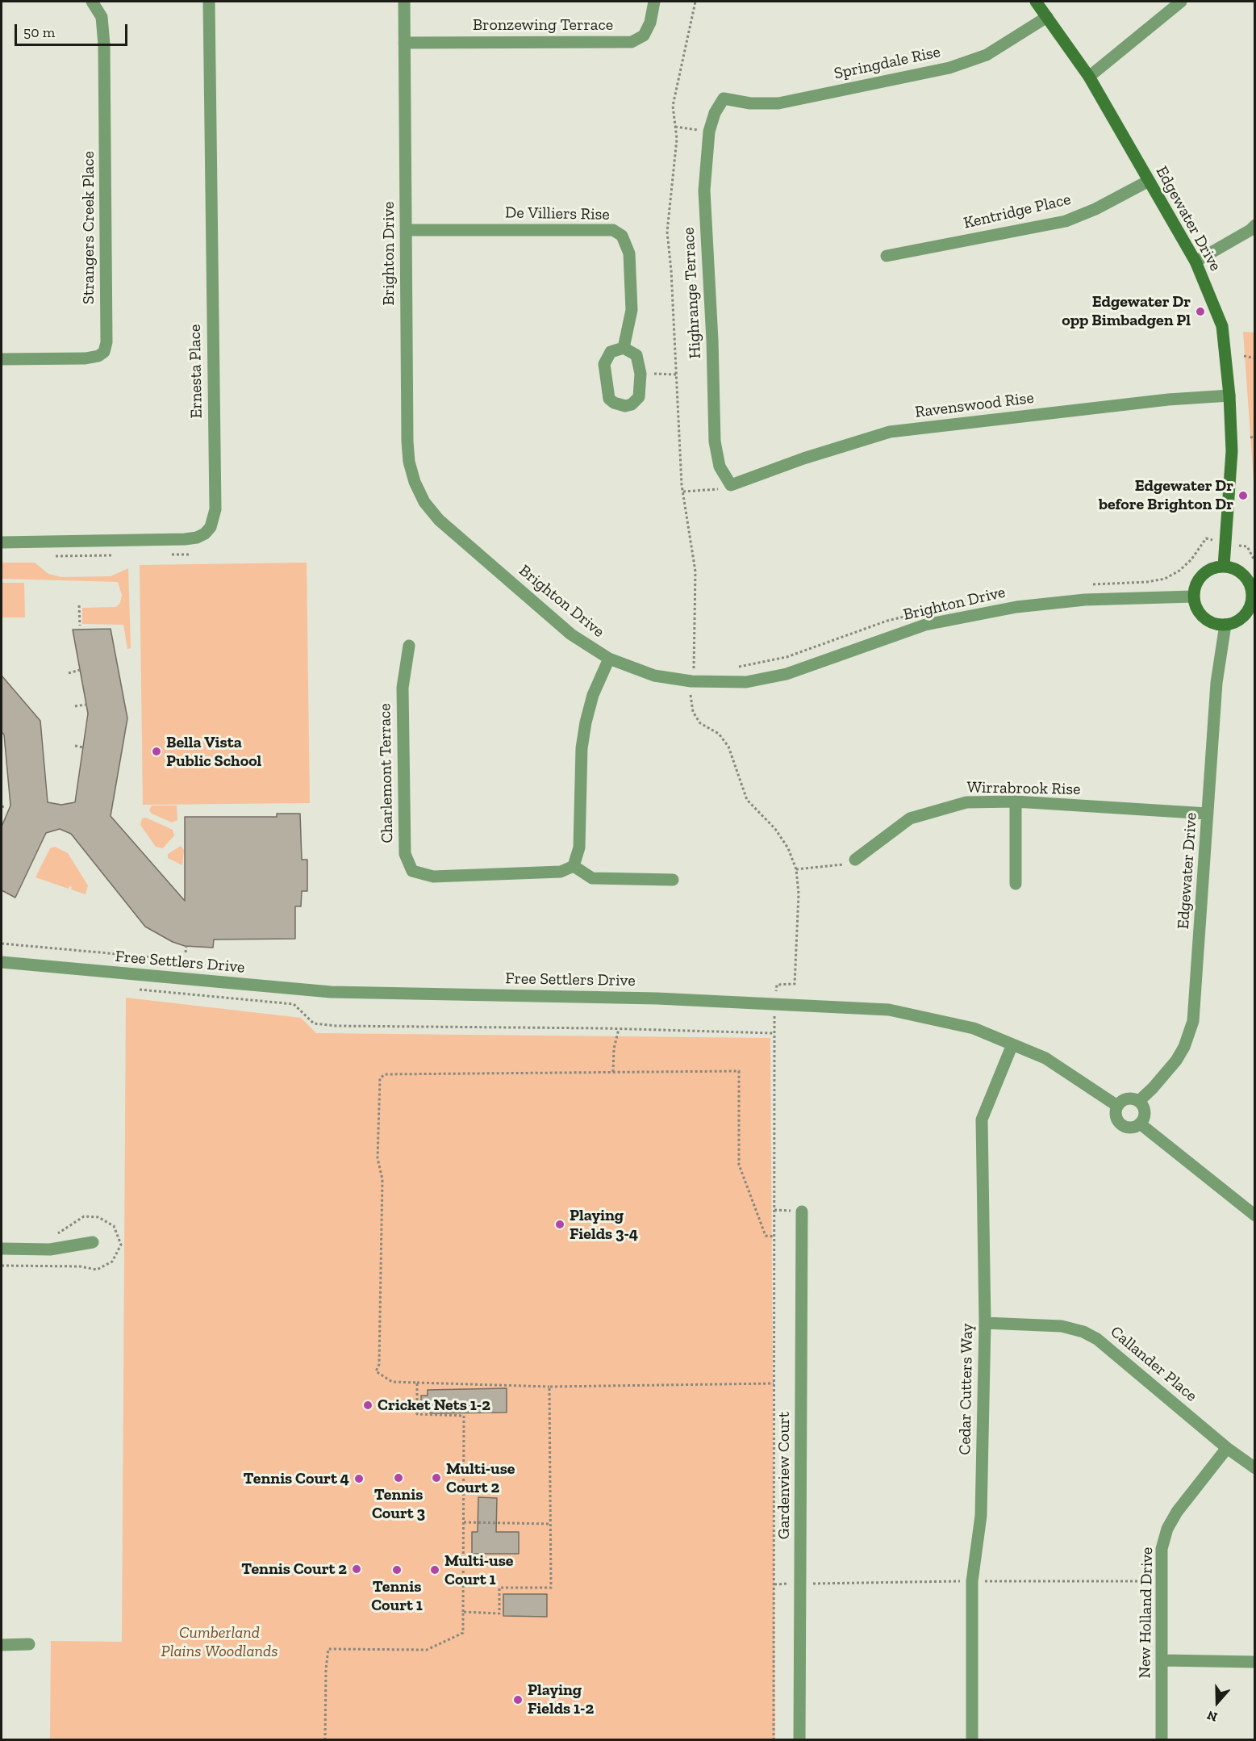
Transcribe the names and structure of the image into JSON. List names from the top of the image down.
{
  "streets": {
    "street": [
      "Bronzewing Terrace",
      "Springdale Rise",
      "Kentridge Place",
      "De Villiers Rise",
      "Edgewater Drive",
      "Strangers Creek Place",
      "Brighton Drive",
      "Highrange Terrace",
      "Ernesta Place",
      "Ravenswood Rise",
      "Charlemont Terrace",
      "Wirrabrook Rise",
      "Free Settlers Drive",
      "Callander Place",
      "Cedar Cutters Way",
      "Gardenview Court",
      "New Holland Drive"
    ]
  },
  "crossings": [
    ["Bronzewing Terrace", "Brighton Drive"],
    ["Springdale Rise", "Edgewater Drive"],
    ["Springdale Rise", "Highrange Terrace"],
    ["Kentridge Place", "Edgewater Drive"],
    ["De Villiers Rise", "Brighton Drive"],
    ["Edgewater Drive", "Brighton Drive"],
    ["Edgewater Drive", "Ravenswood Rise"],
    ["Edgewater Drive", "Wirrabrook Rise"],
    ["Edgewater Drive", "Free Settlers Drive"],
    ["Highrange Terrace", "Ravenswood Rise"],
    ["Free Settlers Drive", "Cedar Cutters Way"],
    ["Callander Place", "Cedar Cutters Way"],
    ["Callander Place", "New Holland Drive"]
  ],
  "parks": ["Cumberland Plains Woodlands"],
  "places": [
    "Edgewater Dr opp Bimbadgen Pl",
    "Edgewater Dr before Brighton Dr",
    "Bella Vista Public School",
    "Playing Fields 3-4",
    "Cricket Nets 1-2",
    "Tennis Court 3",
    "Multi-use Court 2",
    "Tennis Court 4",
    "Tennis Court 2",
    "Tennis Court 1",
    "Multi-use Court 1",
    "Playing Fields 1-2"
  ],
  "scale_bar": "50 m",
  "north": "bottom"
}
